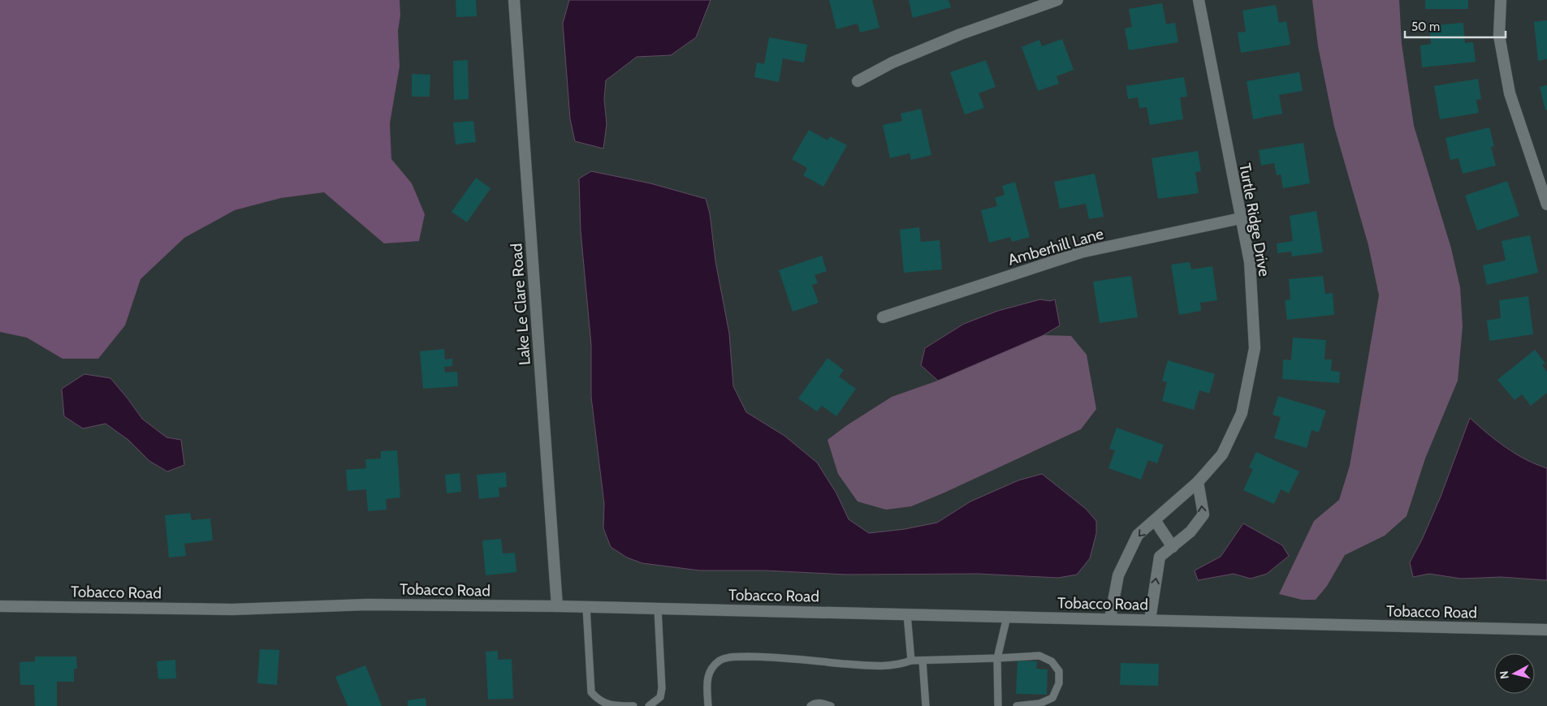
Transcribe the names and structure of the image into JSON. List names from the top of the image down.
{
  "streets": {
    "street": [
      "Turtle Ridge Drive",
      "Amberhill Lane",
      "Lake Le Clare Road",
      "Tobacco Road"
    ]
  },
  "crossings": [
    ["Turtle Ridge Drive", "Amberhill Lane"],
    ["Turtle Ridge Drive", "Tobacco Road"],
    ["Lake Le Clare Road", "Tobacco Road"]
  ],
  "scale_bar": "50 m",
  "north": "left"
}
